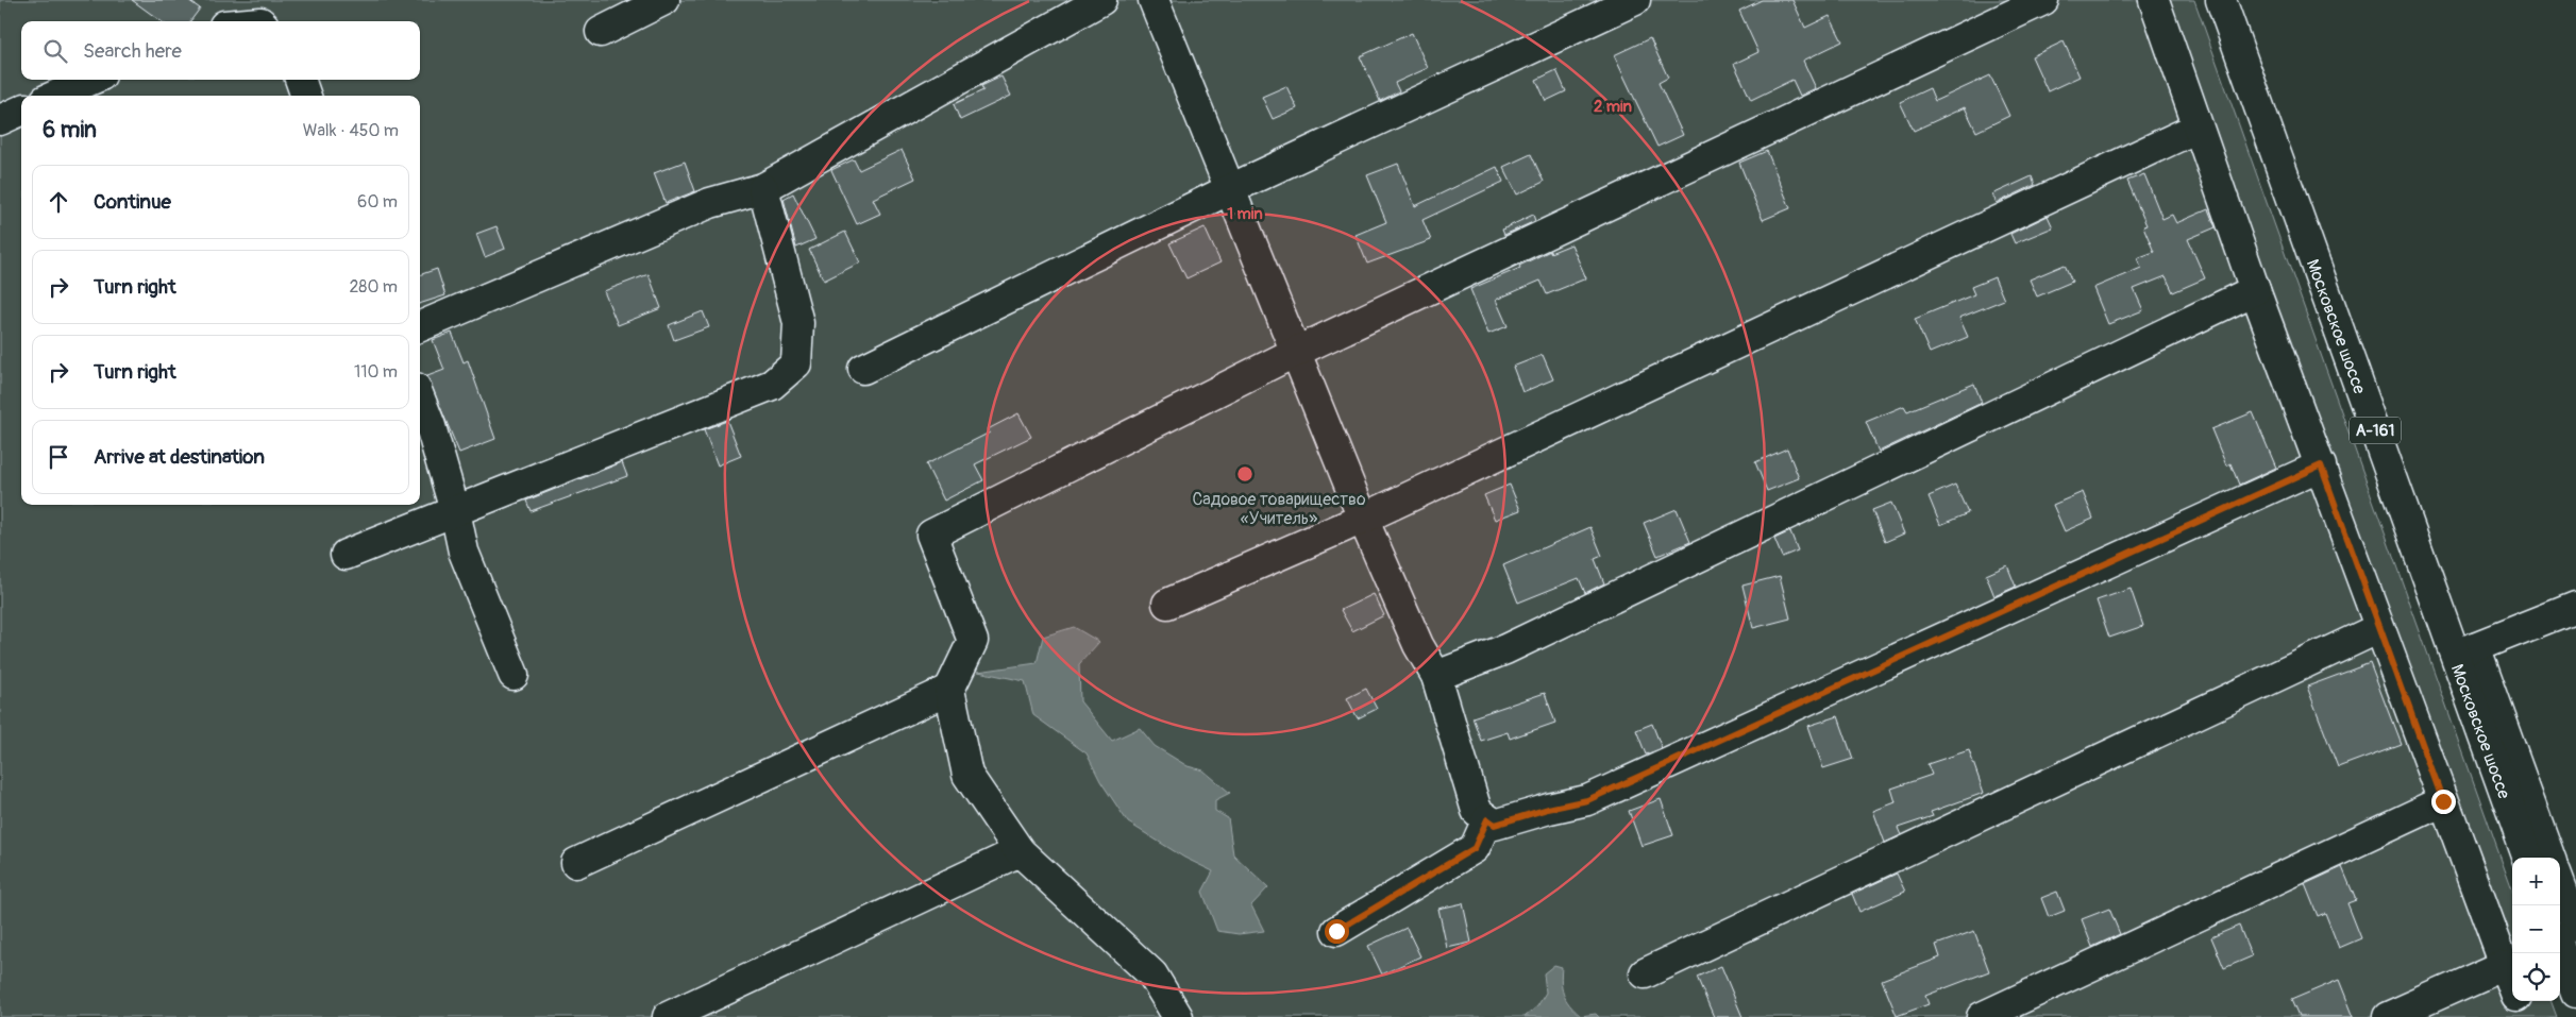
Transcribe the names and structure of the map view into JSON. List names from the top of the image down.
{
  "streets": {
    "main road": ["Московское шоссе", "А-161"]
  },
  "parks": ["Садовое товарищество «Учитель»"],
  "page": {
    "search": "Search here",
    "heading": ["6 min", "Walk · 450 m"],
    "list": [
      ["Continue", "60 m"],
      ["Turn right", "280 m"],
      ["Turn right", "110 m"],
      "Arrive at destination"
    ],
    "map_buttons": ["+", "−"]
  },
  "rings": ["2 min", "1 min"]
}
